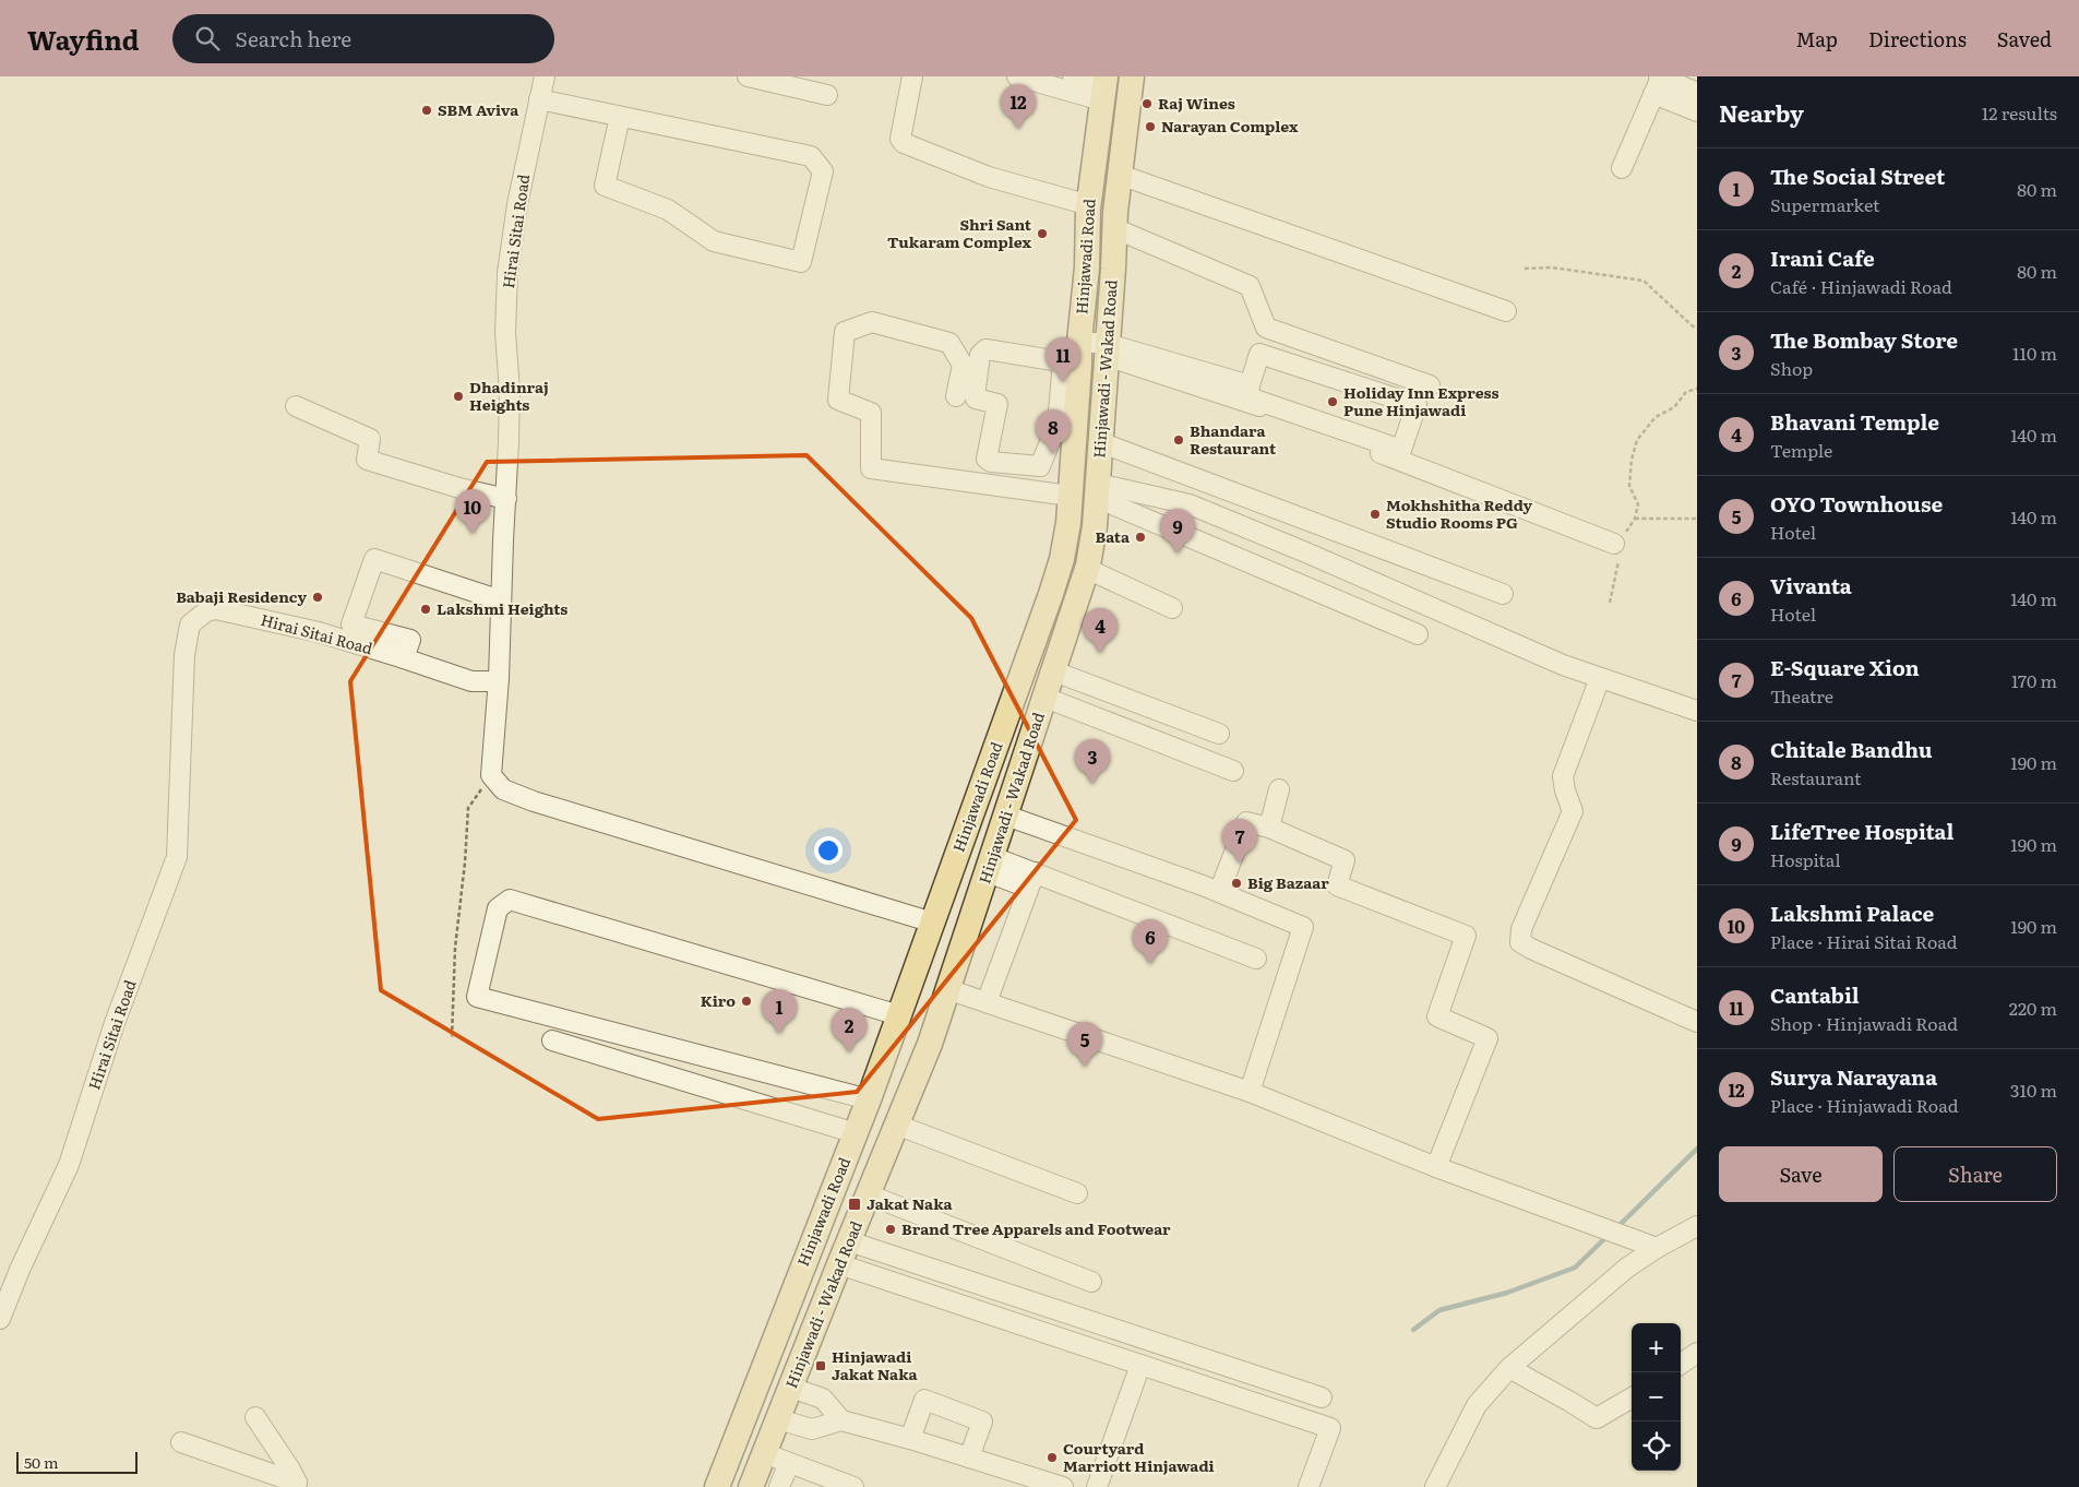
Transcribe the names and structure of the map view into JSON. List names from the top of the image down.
{
  "streets": {
    "main road": ["Hinjawadi Road", "Hinjawadi - Wakad Road"],
    "street": ["Hirai Sitai Road"]
  },
  "places": {
    "other": [
      "Raj Wines",
      "SBM Aviva",
      "Narayan Complex",
      "Shri Sant Tukaram Complex",
      "Dhadinraj Heights",
      "Holiday Inn Express Pune Hinjawadi",
      "Bhandara Restaurant",
      "Mokhshitha Reddy Studio Rooms PG",
      "Bata",
      "Babaji Residency",
      "Lakshmi Heights",
      "Big Bazaar",
      "Kiro",
      "Brand Tree Apparels and Footwear",
      "Courtyard Marriott Hinjawadi"
    ],
    "transit": ["Jakat Naka", "Hinjawadi Jakat Naka"]
  },
  "scale_bar": "50 m",
  "page": {
    "header": "Wayfind",
    "search": "Search here",
    "nav": ["Map", "Directions", "Saved"],
    "heading": ["Nearby", "12 results"],
    "pins": [
      "12",
      "11",
      "8",
      "10",
      "9",
      "4",
      "3",
      "7",
      "6",
      "1",
      "2",
      "5"
    ],
    "list": [
      {
        "mark": "1",
        "name": "The Social Street",
        "note": "Supermarket",
        "value": "80 m"
      },
      {
        "mark": "2",
        "name": "Irani Cafe",
        "note": "Café · Hinjawadi Road",
        "value": "80 m"
      },
      {
        "mark": "3",
        "name": "The Bombay Store",
        "note": "Shop",
        "value": "110 m"
      },
      {
        "mark": "4",
        "name": "Bhavani Temple",
        "note": "Temple",
        "value": "140 m"
      },
      {
        "mark": "5",
        "name": "OYO Townhouse",
        "note": "Hotel",
        "value": "140 m"
      },
      {
        "mark": "6",
        "name": "Vivanta",
        "note": "Hotel",
        "value": "140 m"
      },
      {
        "mark": "7",
        "name": "E-Square Xion",
        "note": "Theatre",
        "value": "170 m"
      },
      {
        "mark": "8",
        "name": "Chitale Bandhu",
        "note": "Restaurant",
        "value": "190 m"
      },
      {
        "mark": "9",
        "name": "LifeTree Hospital",
        "note": "Hospital",
        "value": "190 m"
      },
      {
        "mark": "10",
        "name": "Lakshmi Palace",
        "note": "Place · Hirai Sitai Road",
        "value": "190 m"
      },
      {
        "mark": "11",
        "name": "Cantabil",
        "note": "Shop · Hinjawadi Road",
        "value": "220 m"
      },
      {
        "mark": "12",
        "name": "Surya Narayana",
        "note": "Place · Hinjawadi Road",
        "value": "310 m"
      }
    ],
    "buttons": ["Save", "Share"],
    "map_buttons": ["+", "−"],
    "scale": "50 m"
  }
}
